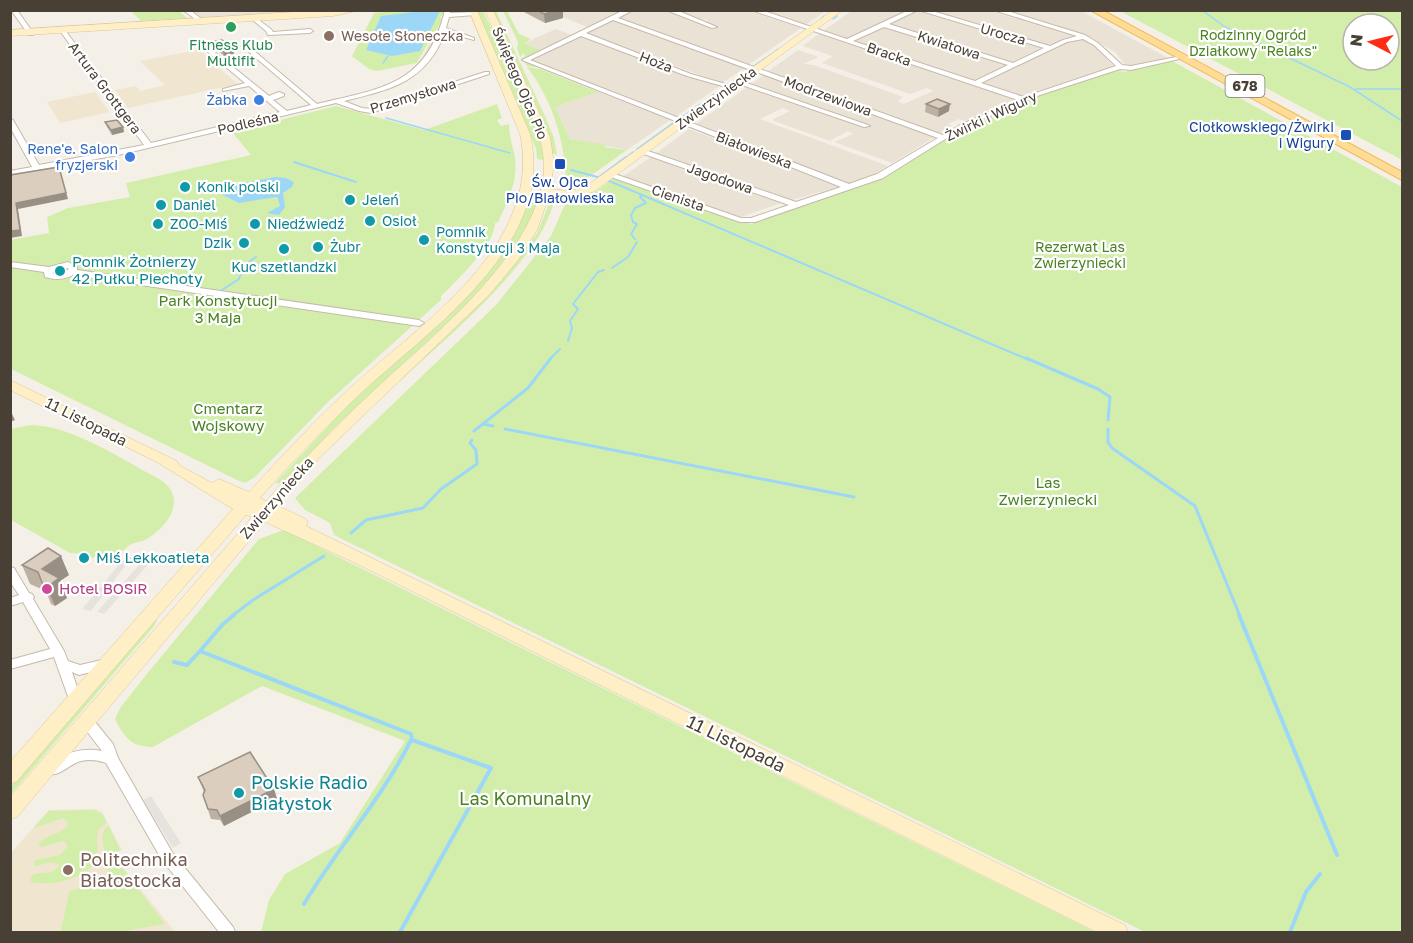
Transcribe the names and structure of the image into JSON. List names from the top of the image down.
{
  "streets": {
    "main road": [
      "Świętego Ojca Pio",
      "678",
      "Zwierzyniecka",
      "11 Listopada"
    ],
    "street": [
      "Urocza",
      "Kwiatowa",
      "Bracka",
      "Hoża",
      "Artura Grottgera",
      "Przemysłowa",
      "Modrzewiowa",
      "Żwirki i Wigury",
      "Podleśna",
      "Białowieska",
      "Jagodowa",
      "Cienista"
    ]
  },
  "crossings": [
    ["Bracka", "Zwierzyniecka"],
    ["Bracka", "Żwirki i Wigury"],
    ["Hoża", "Zwierzyniecka"],
    ["Hoża", "Białowieska"],
    ["Świętego Ojca Pio", "Zwierzyniecka"],
    ["Świętego Ojca Pio", "Podleśna"],
    ["Artura Grottgera", "Podleśna"],
    ["Przemysłowa", "Podleśna"],
    ["Modrzewiowa", "Zwierzyniecka"],
    ["Modrzewiowa", "Żwirki i Wigury"],
    ["Zwierzyniecka", "Białowieska"],
    ["Zwierzyniecka", "Jagodowa"],
    ["Zwierzyniecka", "Cienista"],
    ["Zwierzyniecka", "11 Listopada"],
    ["Żwirki i Wigury", "Białowieska"],
    ["Żwirki i Wigury", "Jagodowa"],
    ["Żwirki i Wigury", "Cienista"]
  ],
  "parks": [
    "Rodzinny Ogród Działkowy \"Relaks\"",
    "Rezerwat Las Zwierzyniecki",
    "Park Konstytucji 3 Maja",
    "Cmentarz Wojskowy",
    "Las Zwierzyniecki",
    "Las Komunalny"
  ],
  "places": {
    "other": [
      "Fitness Klub Multifit",
      "Wesołe Słoneczka",
      "Żabka",
      "Rene'e. Salon fryzjerski",
      "Konik polski",
      "Jeleń",
      "Daniel",
      "Osioł",
      "ZOO-Miś",
      "Niedźwiedź",
      "Pomnik Konstytucji 3 Maja",
      "Dzik",
      "Żubr",
      "Kuc szetlandzki",
      "Pomnik Żołnierzy 42 Pułku Piechoty",
      "Miś Lekkoatleta",
      "Hotel BOSiR",
      "Polskie Radio Białystok",
      "Politechnika Białostocka"
    ],
    "transit": ["Ciołkowskiego/Żwirki i Wigury", "Św. Ojca Pio/Białowieska"]
  },
  "north": "left"
}
